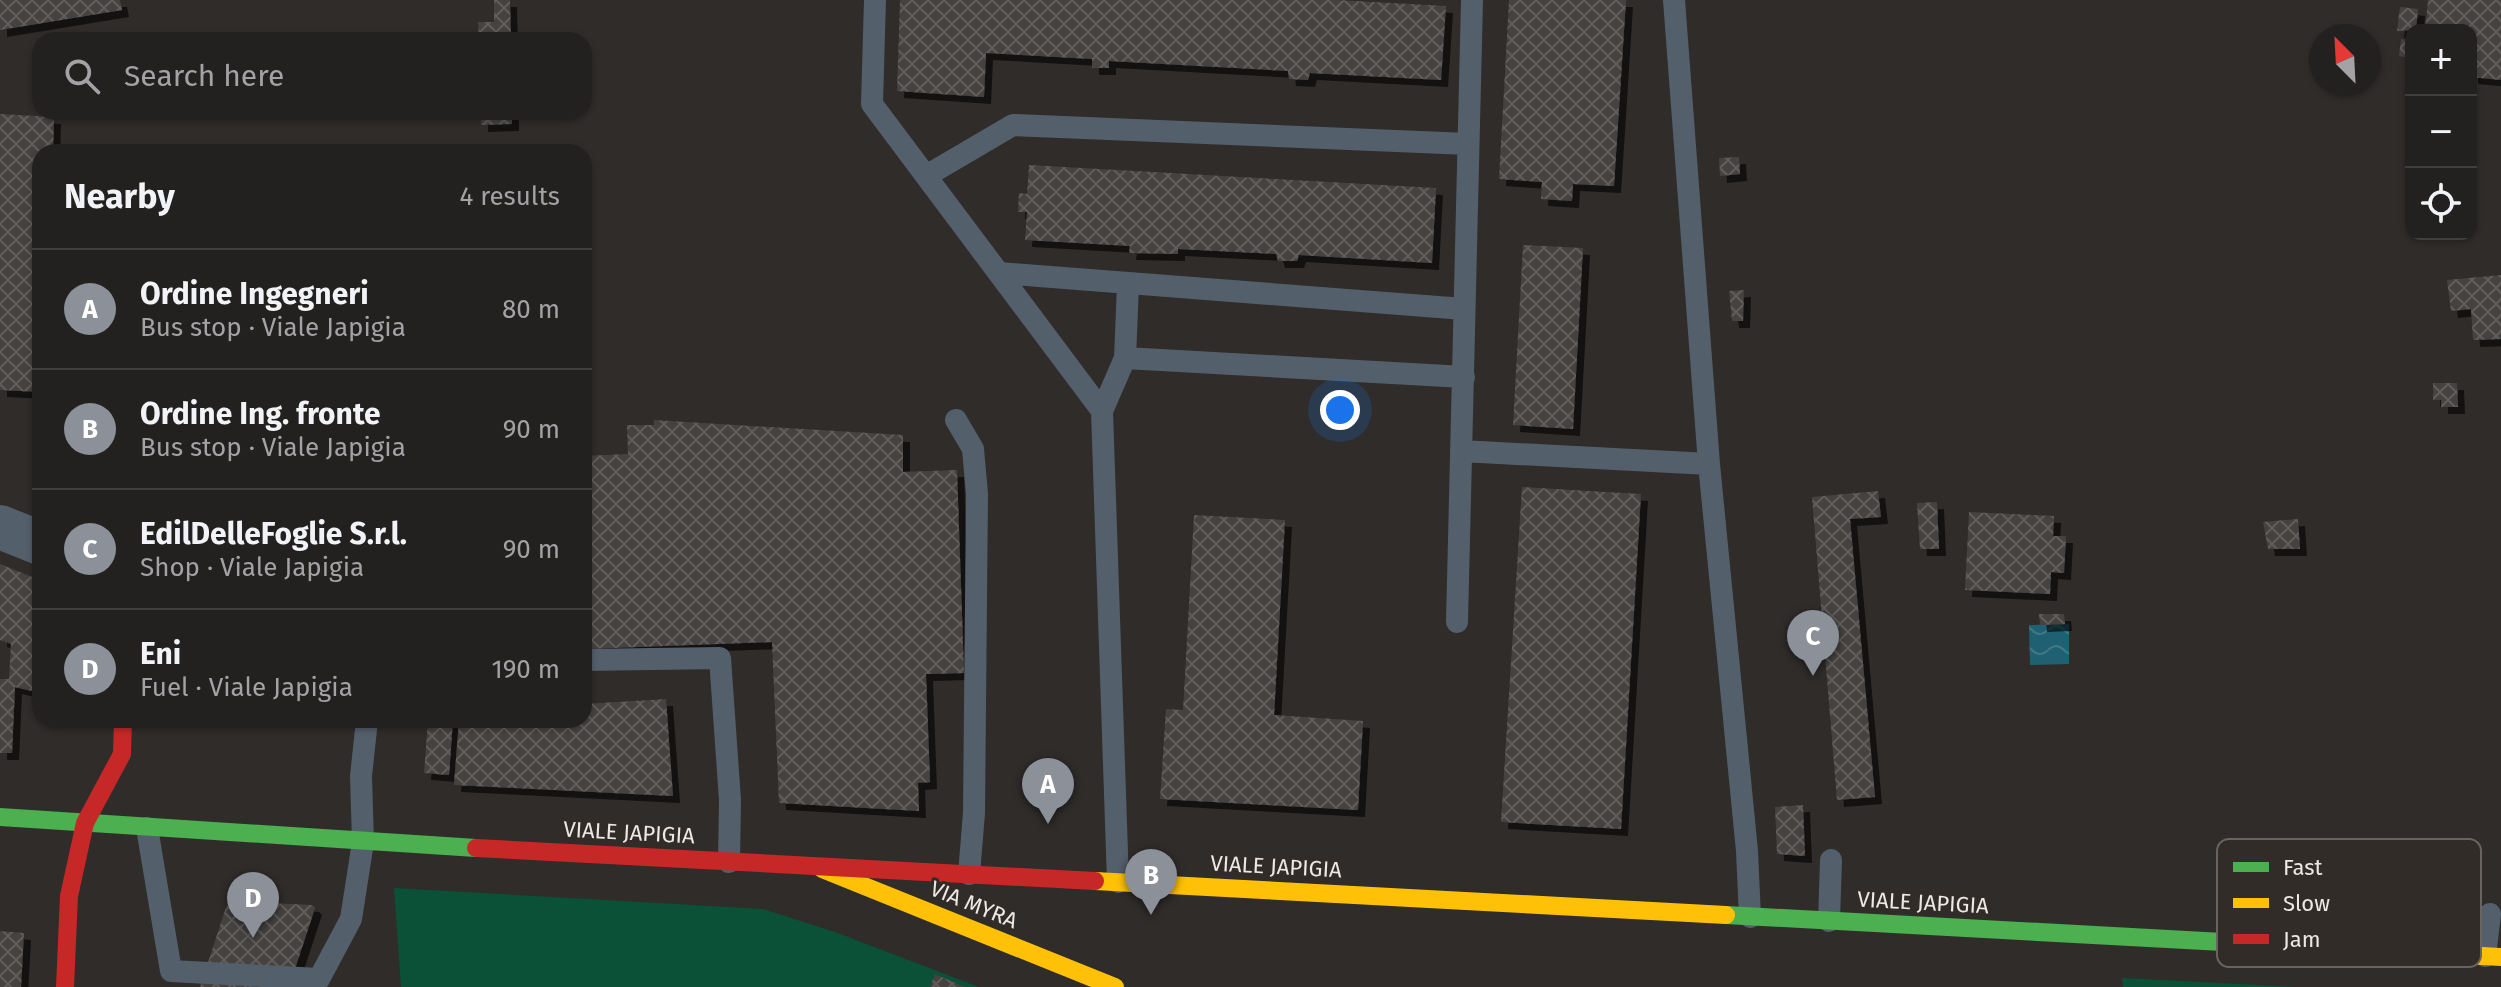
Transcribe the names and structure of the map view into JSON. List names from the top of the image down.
{
  "streets": {
    "main road": ["VIALE JAPIGIA", "VIA MYRA"]
  },
  "crossings": [
    ["VIALE JAPIGIA", "VIA MYRA"]
  ],
  "legend": ["Fast", "Slow", "Jam"],
  "north": "top left",
  "page": {
    "map_buttons": ["+", "−"],
    "search": "Search here",
    "heading": ["Nearby", "4 results"],
    "list": [
      {
        "mark": "A",
        "name": "Ordine Ingegneri",
        "note": "Bus stop · Viale Japigia",
        "value": "80 m"
      },
      {
        "mark": "B",
        "name": "Ordine Ing. fronte",
        "note": "Bus stop · Viale Japigia",
        "value": "90 m"
      },
      {
        "mark": "C",
        "name": "EdilDelleFoglie S.r.l.",
        "note": "Shop · Viale Japigia",
        "value": "90 m"
      },
      {
        "mark": "D",
        "name": "Eni",
        "note": "Fuel · Viale Japigia",
        "value": "190 m"
      }
    ],
    "pins": [
      "C",
      "A",
      "B",
      "D"
    ]
  }
}
